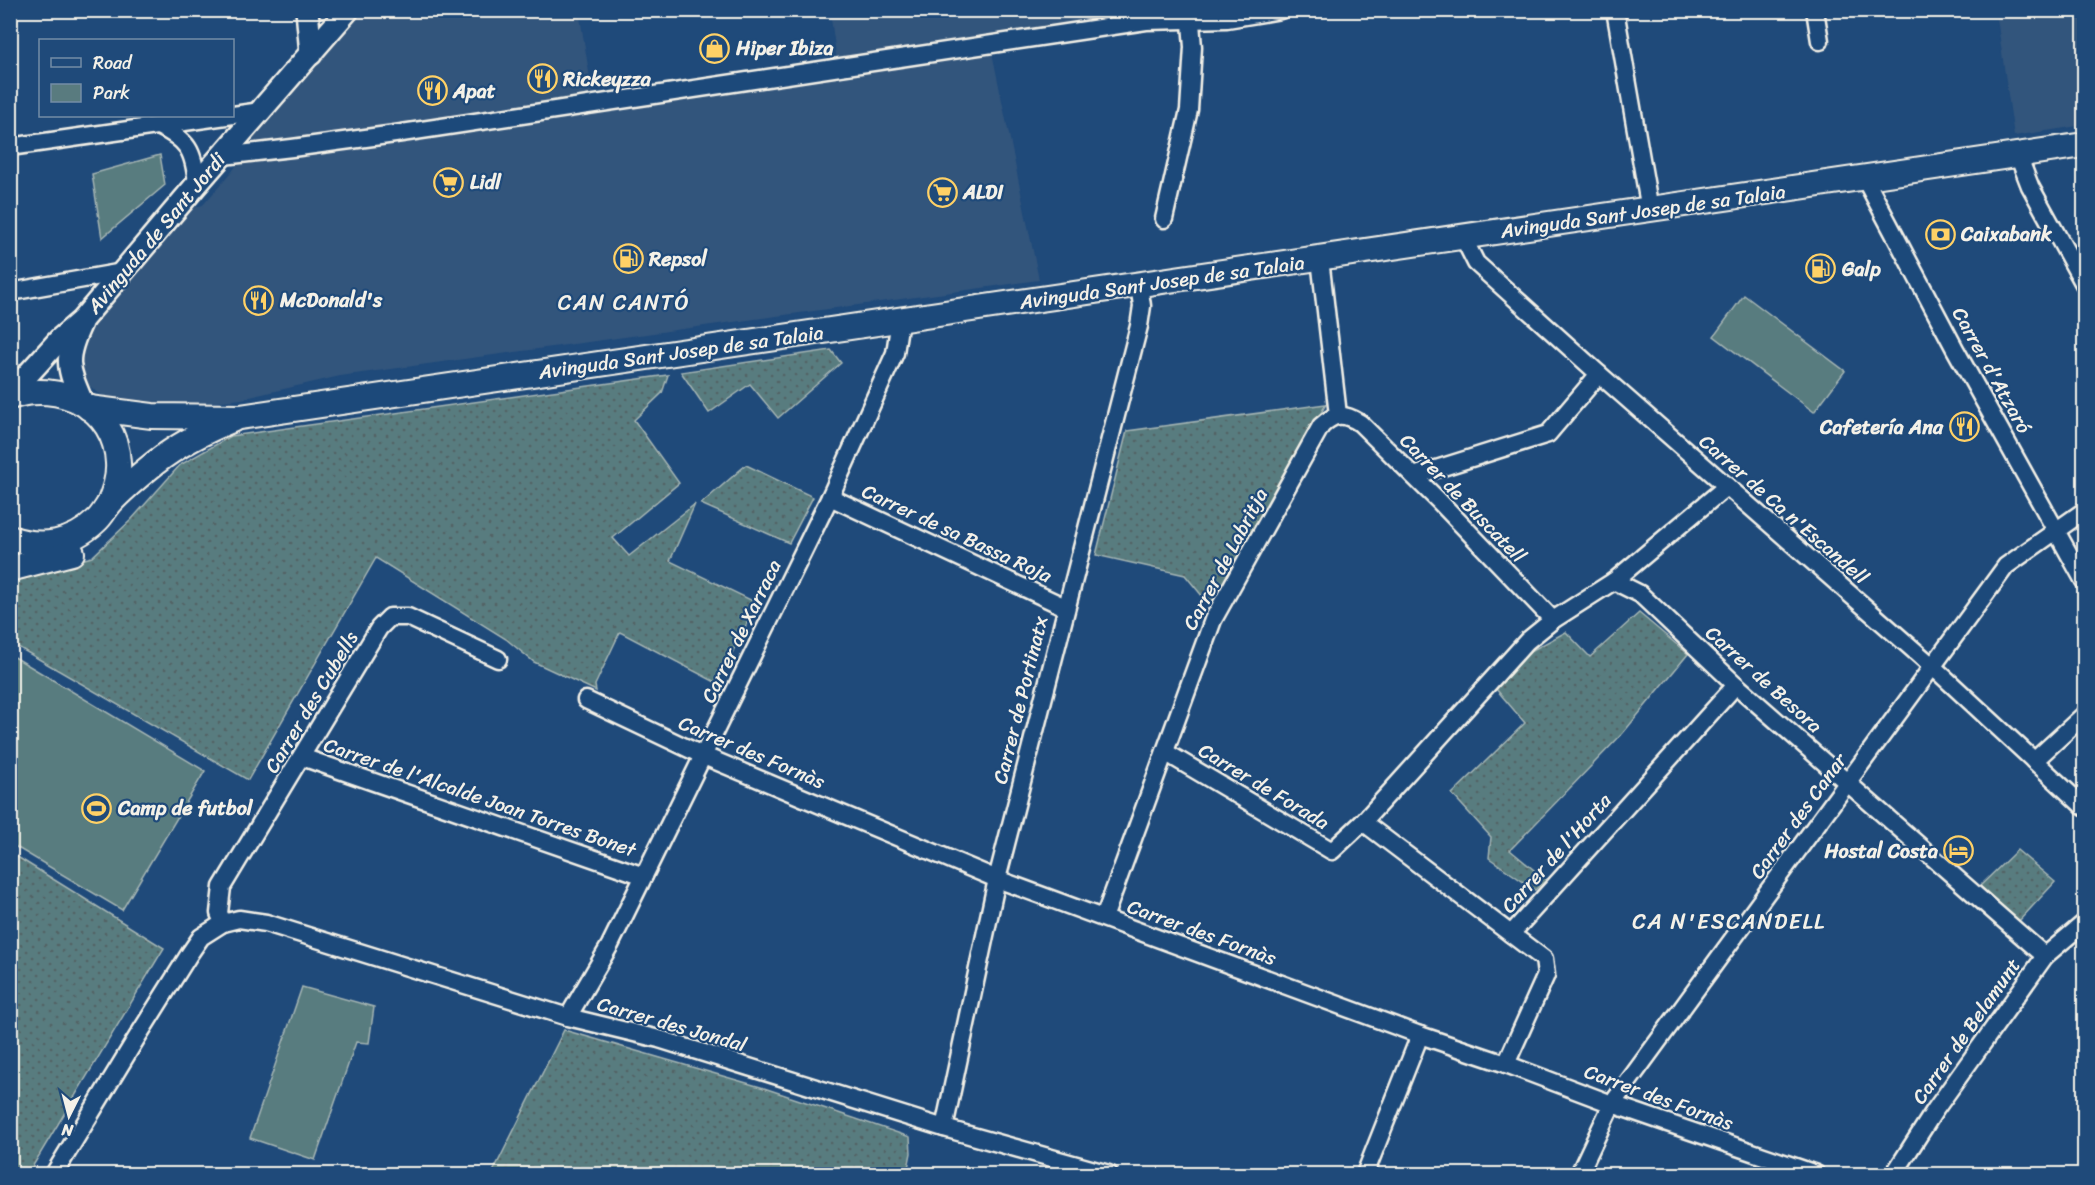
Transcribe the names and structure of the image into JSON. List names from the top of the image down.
{
  "streets": {
    "main road": ["Avinguda Sant Josep de sa Talaia"],
    "street": [
      "Avinguda de Sant Jordi",
      "Carrer d'Atzaró",
      "Carrer de Buscatell",
      "Carrer de Ca n'Escandell",
      "Carrer de sa Bassa Roja",
      "Carrer de Labritja",
      "Carrer de Xarraca",
      "Carrer de Besora",
      "Carrer de Portinatx",
      "Carrer des Cubells",
      "Carrer des Fornàs",
      "Carrer de Forada",
      "Carrer de l'Alcalde Joan Torres Bonet",
      "Carrer des Canar",
      "Carrer de l'Horta",
      "Carrer des Jondal",
      "Carrer de Belamunt"
    ]
  },
  "crossings": [
    ["Avinguda Sant Josep de sa Talaia", "Carrer d'Atzaró"],
    ["Avinguda Sant Josep de sa Talaia", "Carrer de Ca n'Escandell"],
    ["Avinguda Sant Josep de sa Talaia", "Carrer de Xarraca"],
    ["Avinguda Sant Josep de sa Talaia", "Carrer de Portinatx"],
    ["Carrer d'Atzaró", "Carrer des Canar"],
    ["Carrer de Buscatell", "Carrer de Labritja"],
    ["Carrer de Buscatell", "Carrer de Forada"],
    ["Carrer de Ca n'Escandell", "Carrer des Canar"],
    ["Carrer de sa Bassa Roja", "Carrer de Xarraca"],
    ["Carrer de sa Bassa Roja", "Carrer de Portinatx"],
    ["Carrer de Labritja", "Carrer des Fornàs"],
    ["Carrer de Labritja", "Carrer de Forada"],
    ["Carrer de Xarraca", "Carrer des Fornàs"],
    ["Carrer de Xarraca", "Carrer de l'Alcalde Joan Torres Bonet"],
    ["Carrer de Xarraca", "Carrer des Jondal"],
    ["Carrer de Besora", "Carrer des Canar"],
    ["Carrer de Besora", "Carrer de l'Horta"],
    ["Carrer de Besora", "Carrer de Belamunt"],
    ["Carrer de Portinatx", "Carrer des Fornàs"],
    ["Carrer de Portinatx", "Carrer des Jondal"],
    ["Carrer des Cubells", "Carrer de l'Alcalde Joan Torres Bonet"],
    ["Carrer des Cubells", "Carrer des Jondal"],
    ["Carrer des Fornàs", "Carrer des Canar"],
    ["Carrer des Fornàs", "Carrer de l'Horta"]
  ],
  "districts": ["CAN CANTÓ", "CA N'ESCANDELL"],
  "places": {
    "shop": ["Hiper Ibiza"],
    "restaurant": [
      "Rickeyzza",
      "Apat",
      "McDonald's",
      "Cafetería Ana"
    ],
    "supermarket": ["Lidl", "ALDI"],
    "bank": ["Caixabank"],
    "fuel station": ["Repsol", "Galp"],
    "sports": ["Camp de futbol"],
    "hotel": ["Hostal Costa"]
  },
  "legend": ["Road", "Park"],
  "north": "bottom"
}
